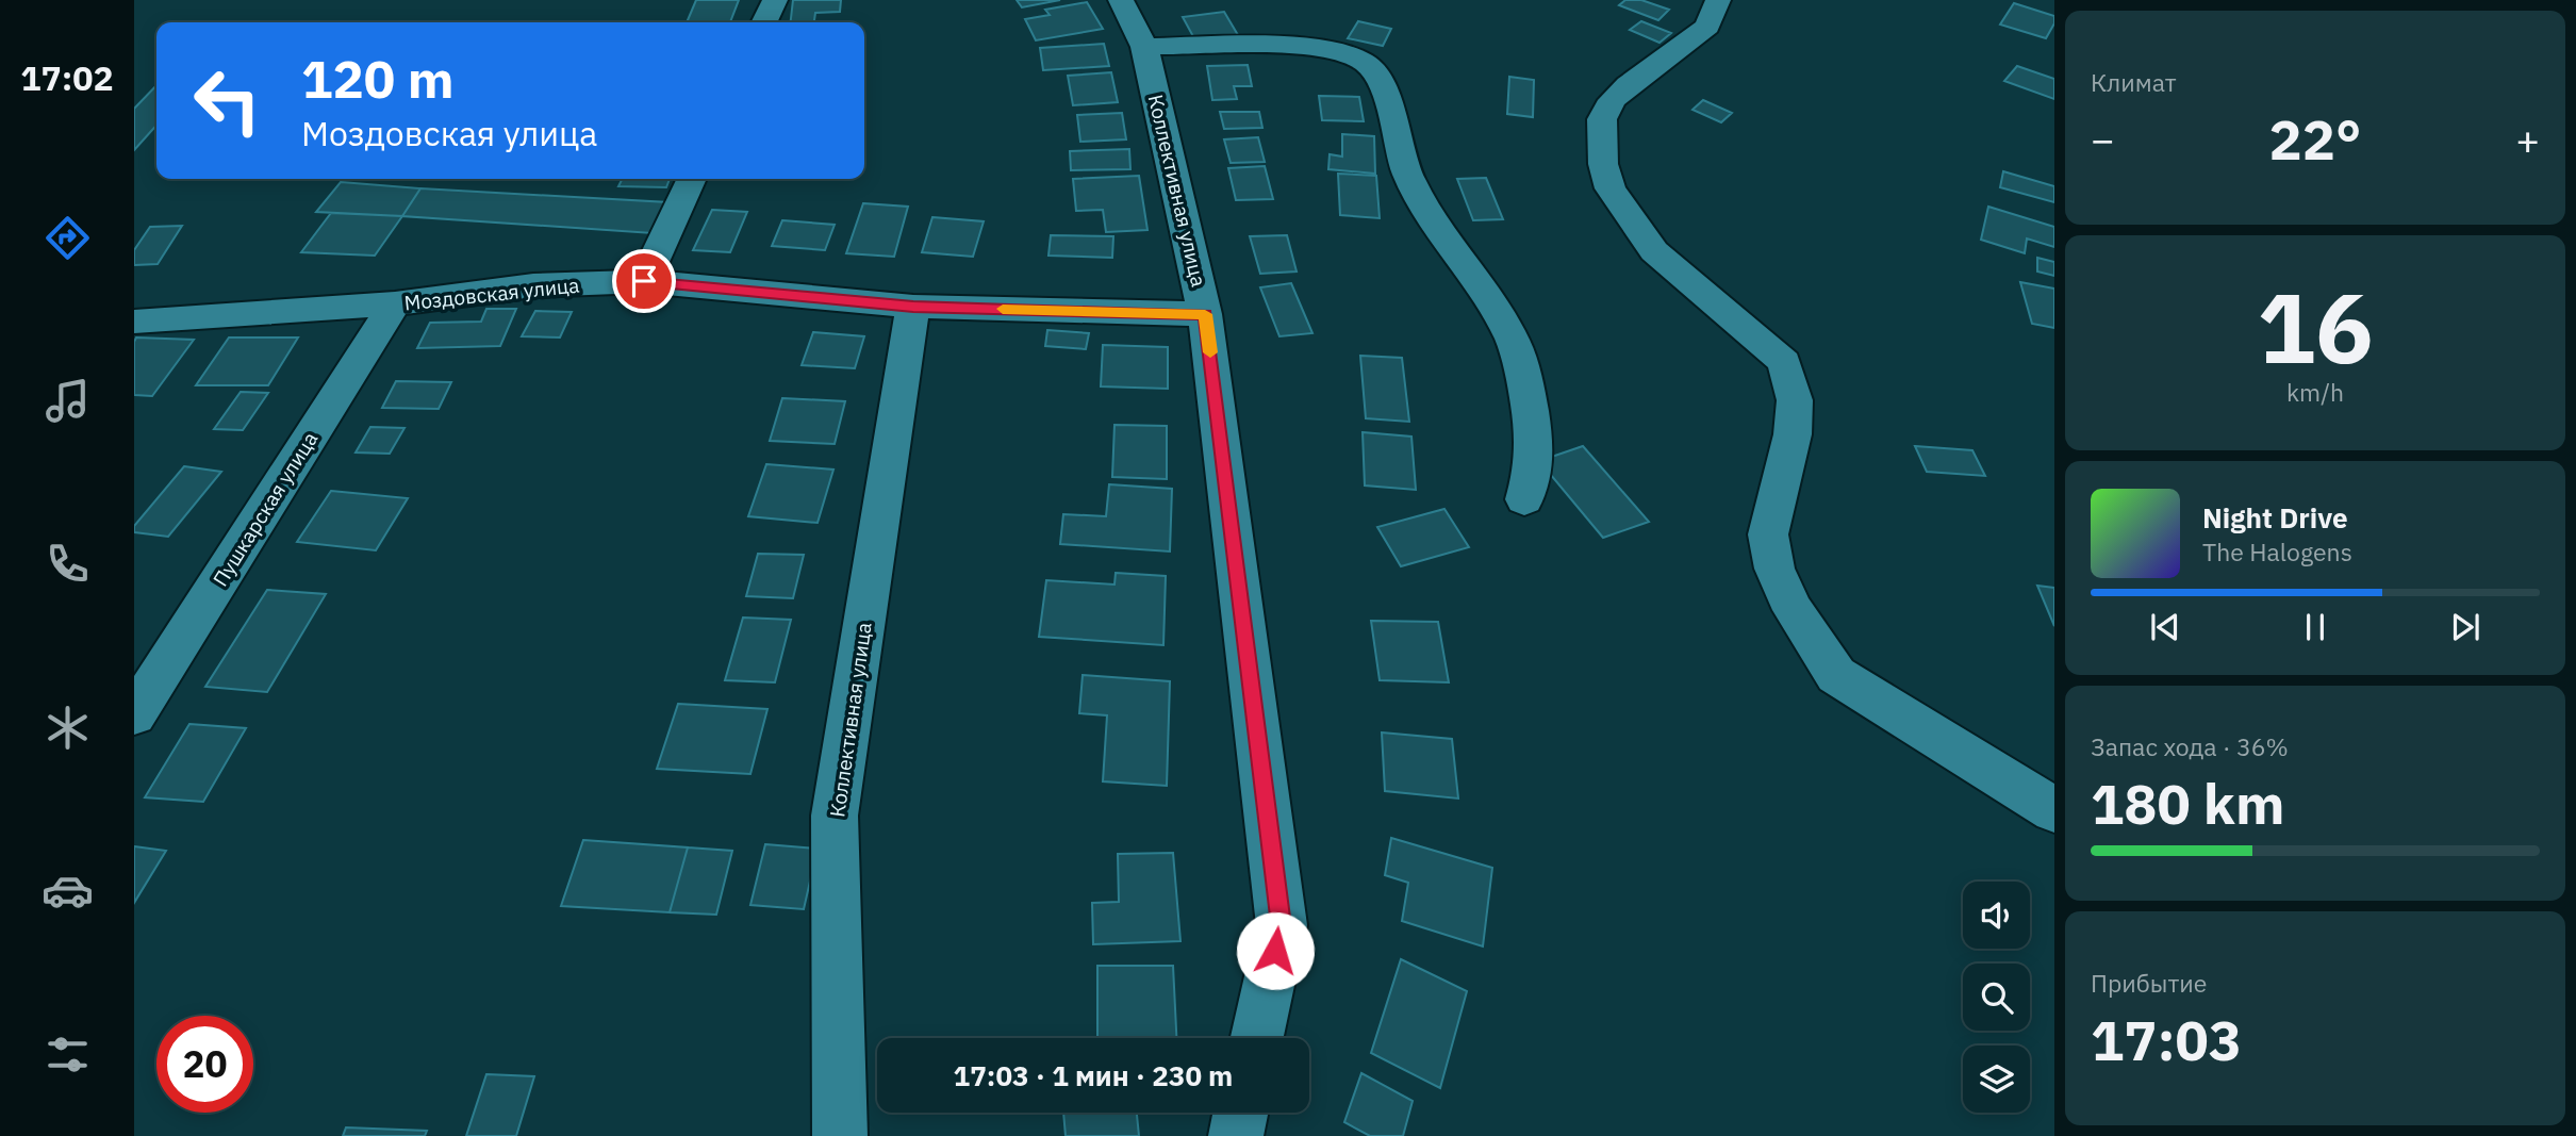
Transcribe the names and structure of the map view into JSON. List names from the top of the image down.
{
  "streets": {
    "street": ["Коллективная улица", "Моздовская улица", "Пушкарская улица"]
  },
  "crossings": [
    ["Коллективная улица", "Моздовская улица"],
    ["Моздовская улица", "Пушкарская улица"]
  ],
  "page": {
    "tabs": "17:02",
    "tile": [
      "Климат",
      ["16", "km/h"],
      ["Запас хода · 36%", "180 km"],
      ["Прибытие", "17:03"]
    ],
    "turn": ["120 m", "Моздовская улица"],
    "heat": ["−", "22°", "+"],
    "song": ["Night Drive", "The Halogens"],
    "limit": "20",
    "trip": "17:03 · 1 мин · 230 m"
  }
}
